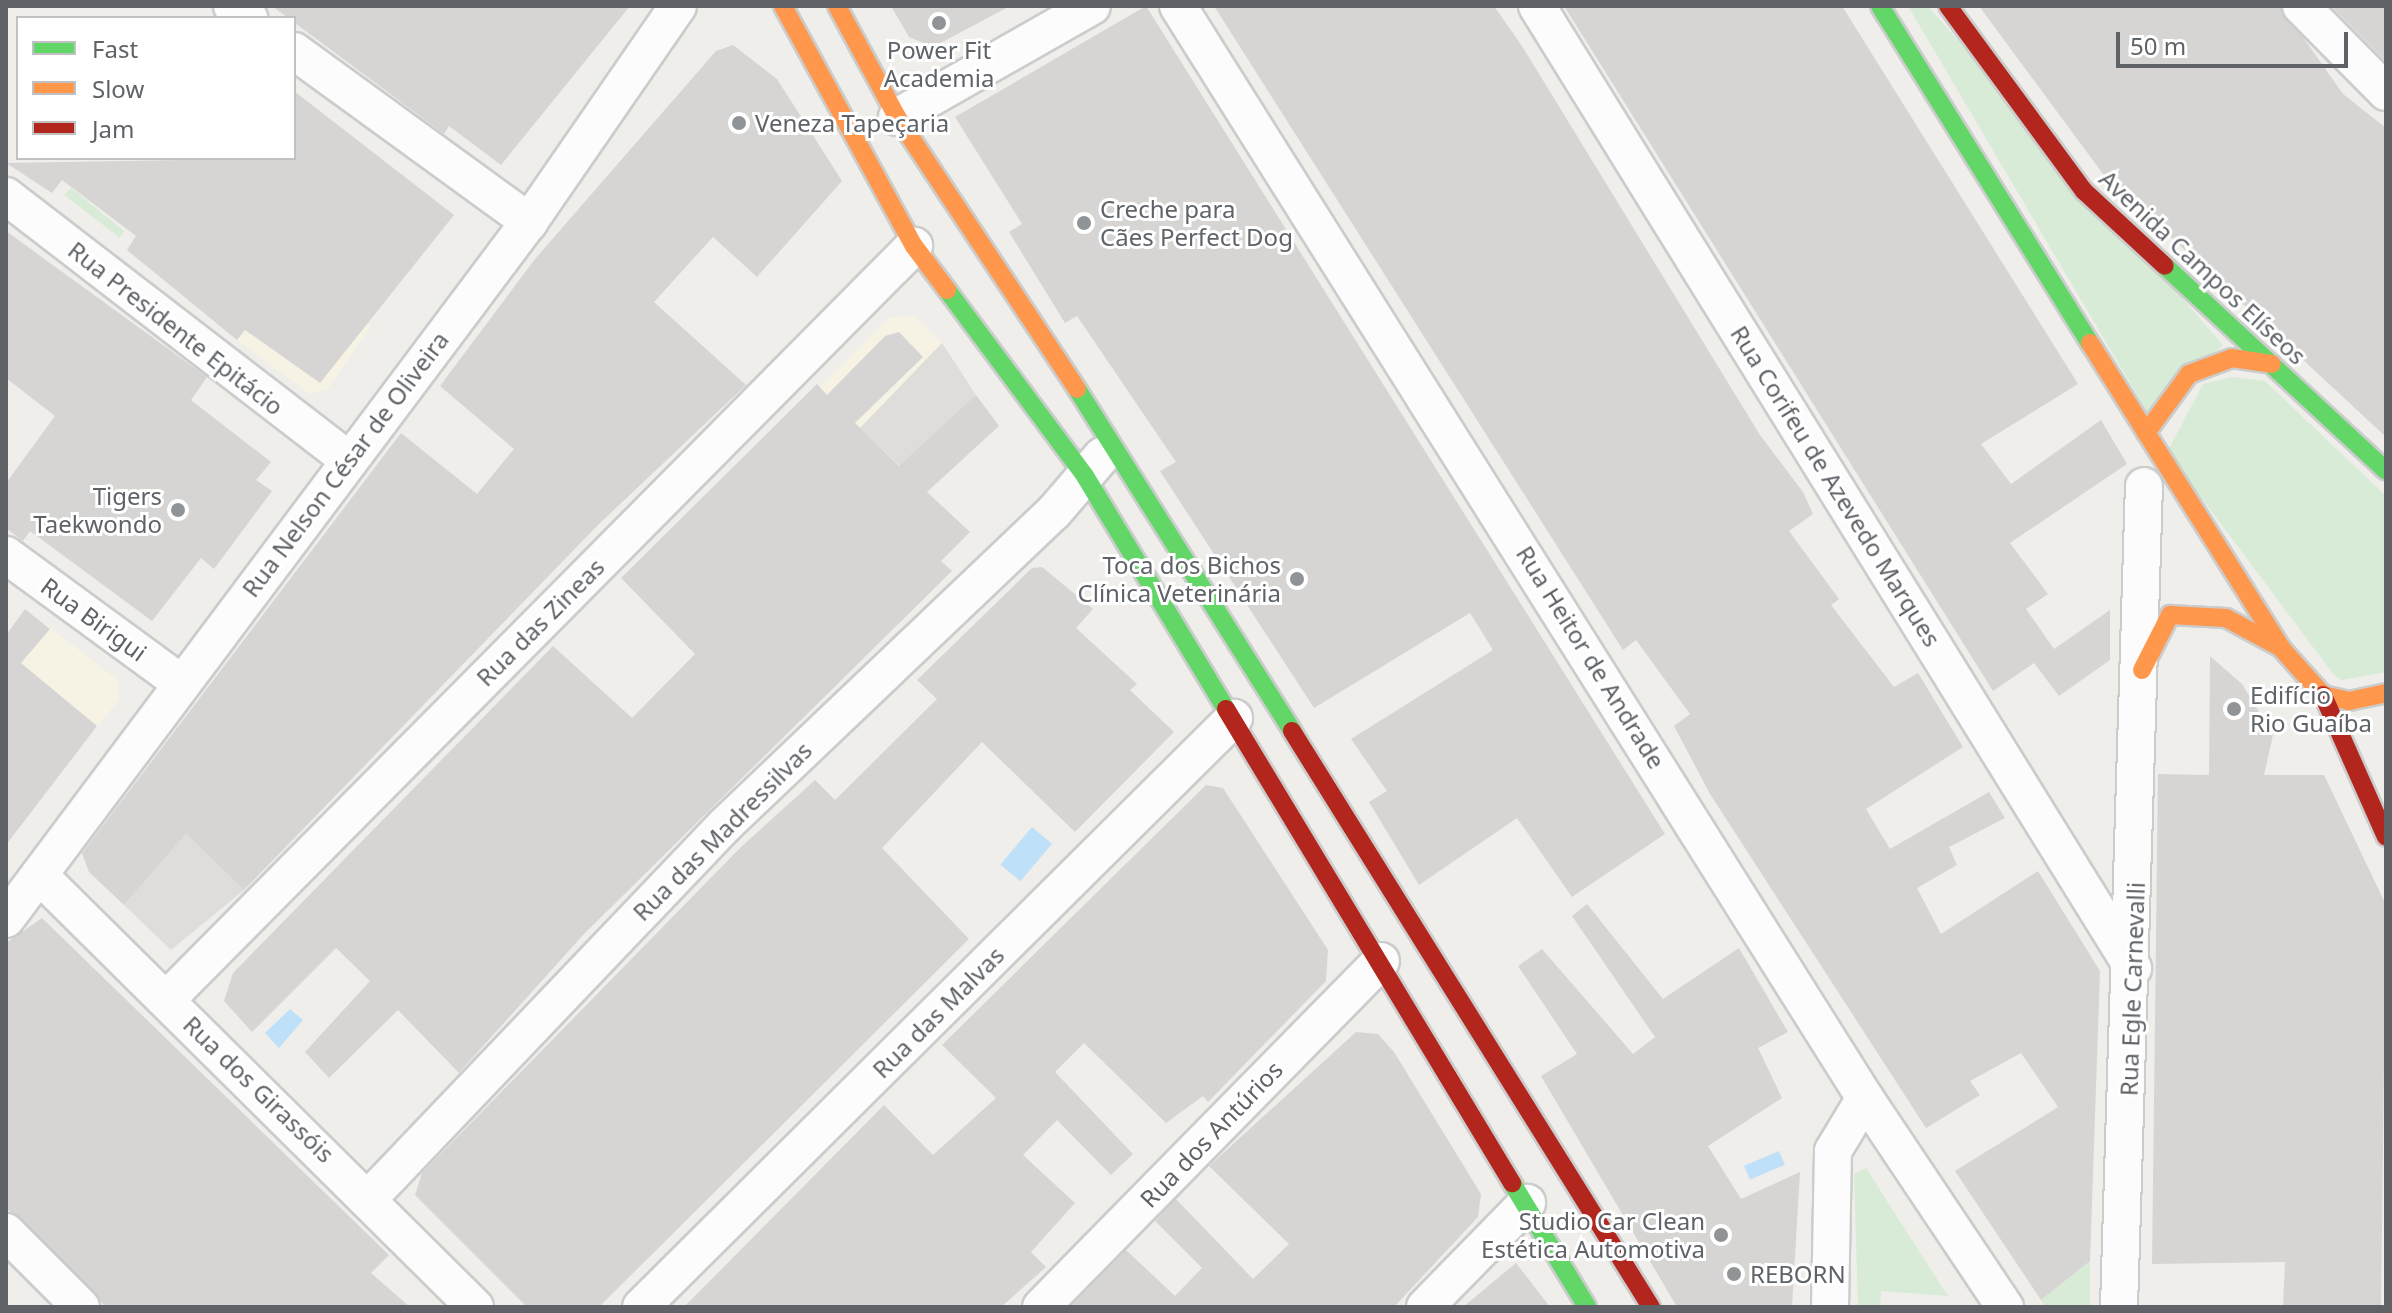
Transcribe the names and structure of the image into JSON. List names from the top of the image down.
{
  "streets": {
    "main road": ["Avenida Campos Elíseos"],
    "street": [
      "Rua Presidente Epitácio",
      "Rua Nelson César de Oliveira",
      "Rua Corifeu de Azevedo Marques",
      "Rua Birigui",
      "Rua das Zineas",
      "Rua Heitor de Andrade",
      "Rua das Madressilvas",
      "Rua Egle Carnevalli",
      "Rua das Malvas",
      "Rua dos Girassóis",
      "Rua dos Antúrios"
    ]
  },
  "crossings": [
    ["Rua Presidente Epitácio", "Rua Nelson César de Oliveira"],
    ["Rua Nelson César de Oliveira", "Rua Birigui"],
    ["Rua Nelson César de Oliveira", "Rua dos Girassóis"],
    ["Rua Corifeu de Azevedo Marques", "Rua Egle Carnevalli"],
    ["Rua das Zineas", "Rua dos Girassóis"],
    ["Rua das Madressilvas", "Rua dos Girassóis"]
  ],
  "places": [
    "Power Fit Academia",
    "Veneza Tapeçaria",
    "Creche para Cães Perfect Dog",
    "Tigers Taekwondo",
    "Toca dos Bichos Clínica Veterinária",
    "Edifício Rio Guaíba",
    "Studio Car Clean Estética Automotiva",
    "REBORN"
  ],
  "legend": ["Fast", "Slow", "Jam"],
  "scale_bar": "50 m"
}
